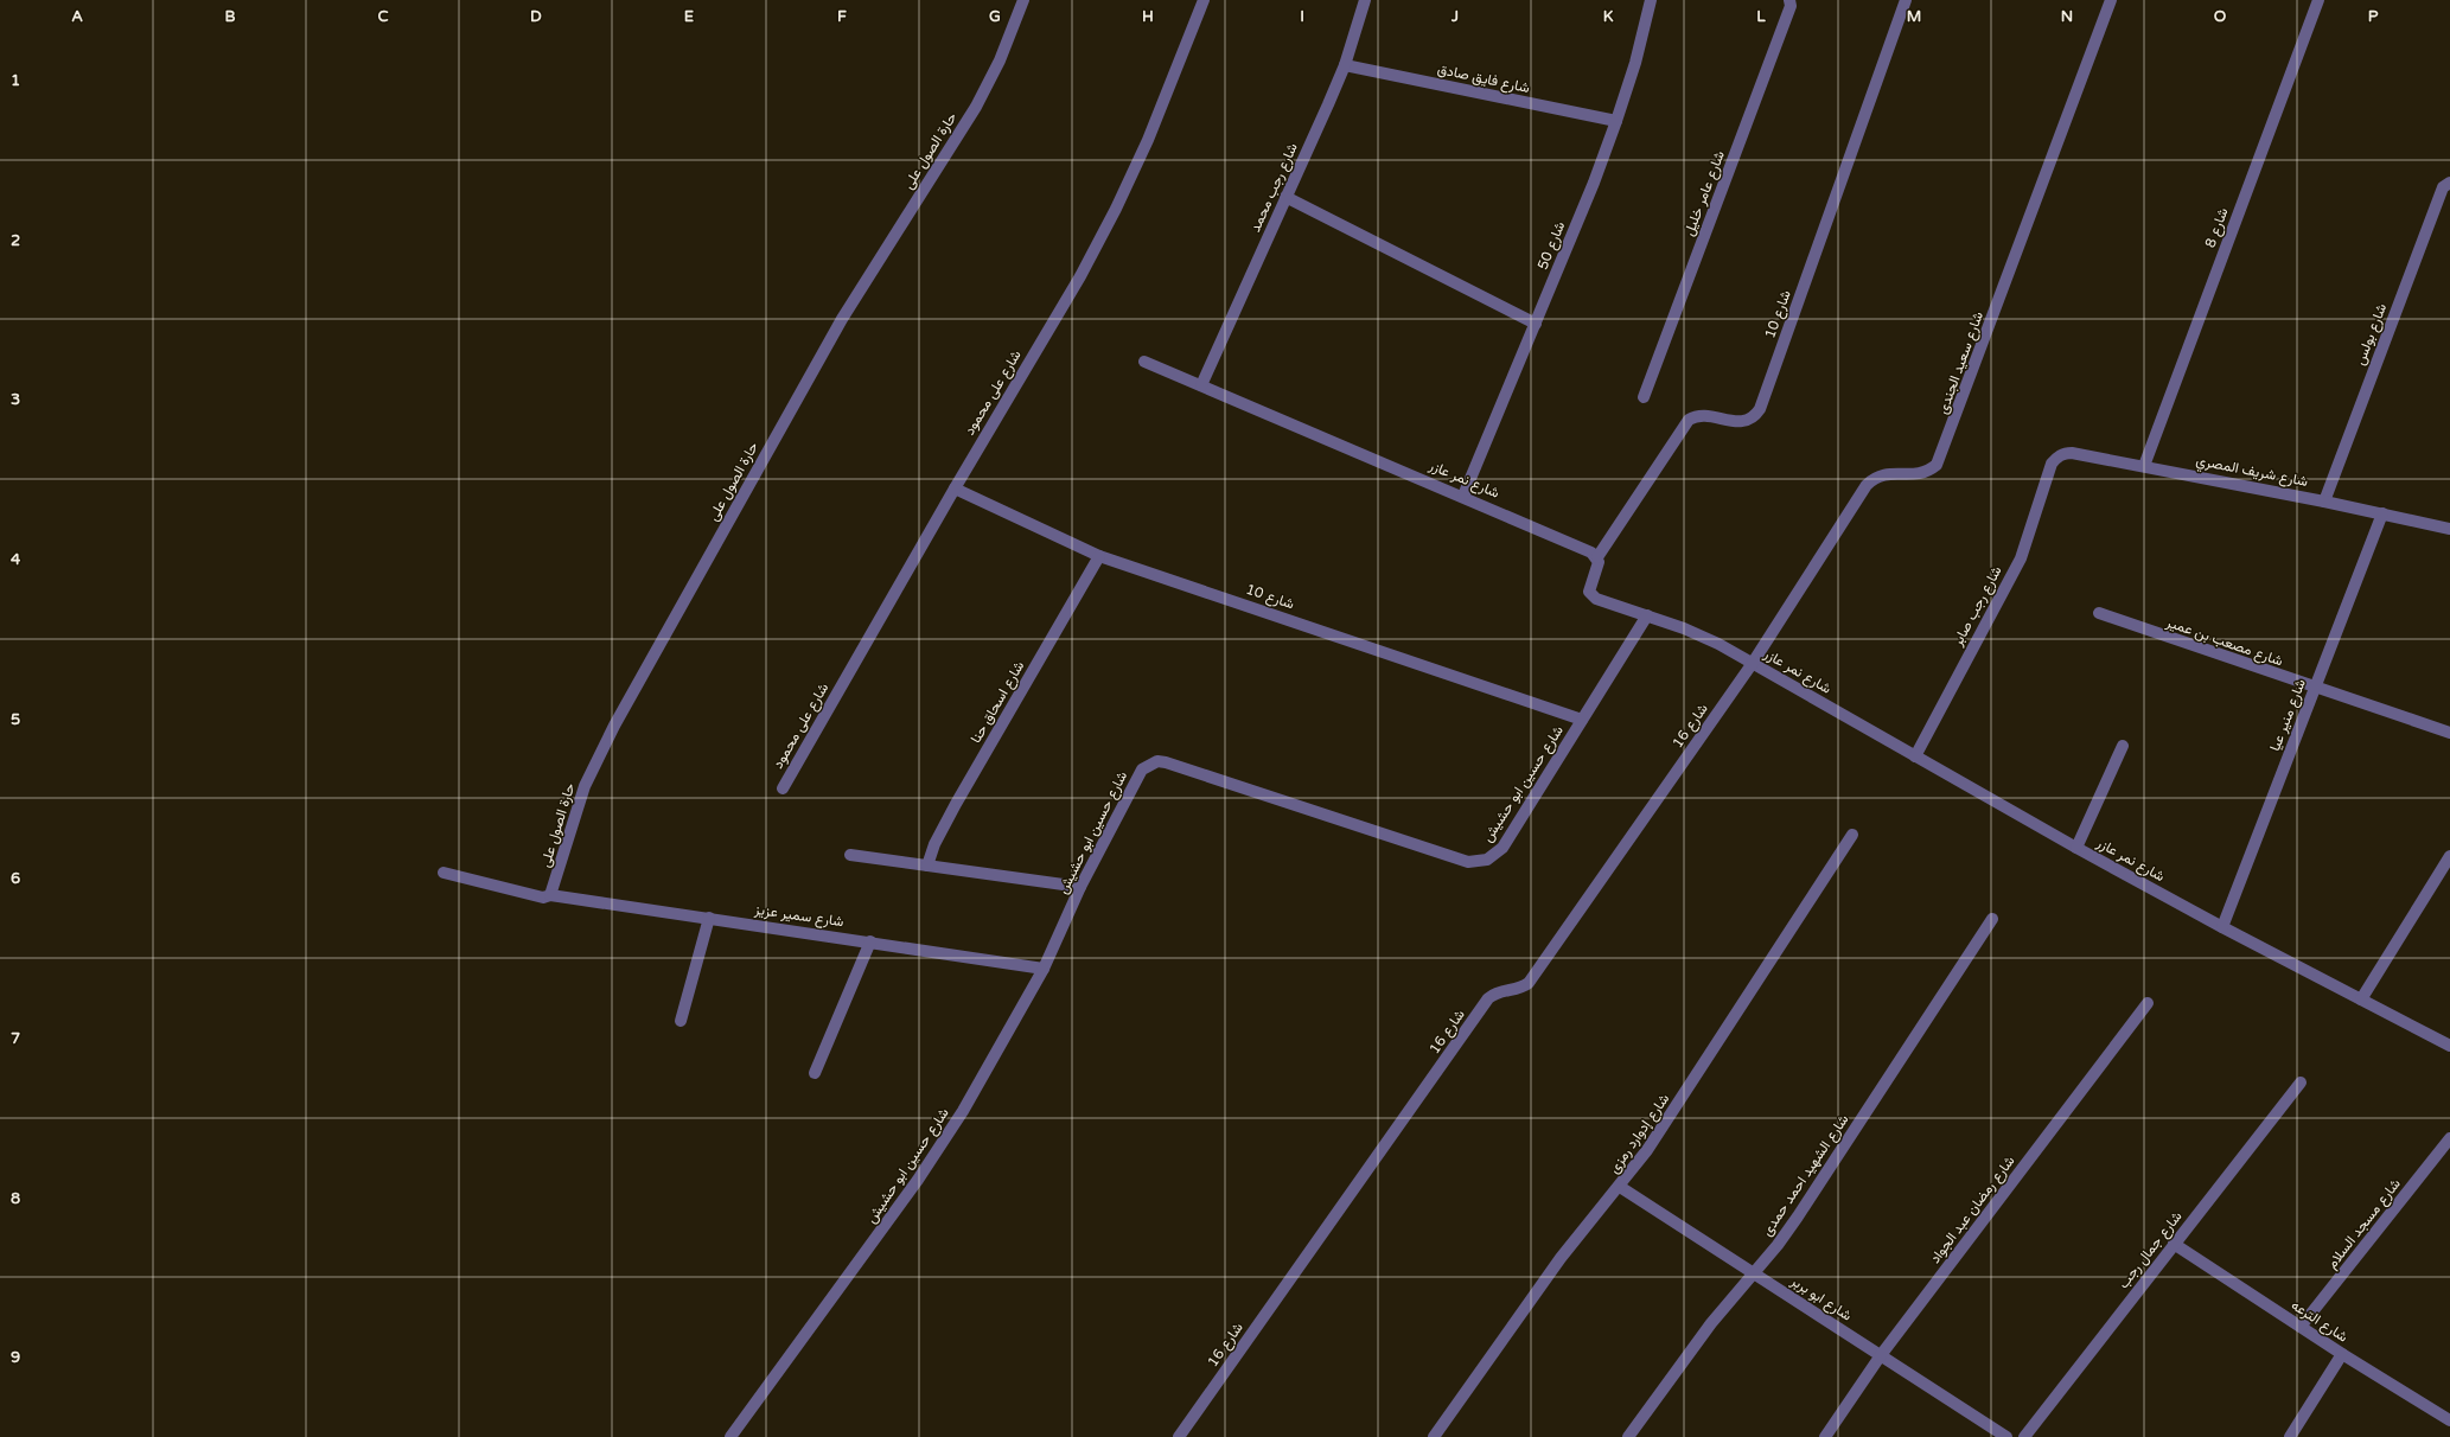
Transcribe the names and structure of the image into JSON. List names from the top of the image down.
{
  "streets": {
    "street": [
      "شارع فايق صادق",
      "حارة الصول على",
      "شارع رجب محمد",
      "شارع عامر خليل",
      "شارع 8",
      "شارع 50",
      "شارع 10",
      "شارع بولس",
      "شارع سعيد الجندى",
      "شارع على محمود",
      "شارع شريف المصري",
      "شارع نمر عازر",
      "شارع رجب صابر",
      "شارع مصعب بن عمير",
      "شارع اسحاق حنا",
      "شارع منير عيا",
      "شارع 16",
      "شارع حسين ابو حشيش",
      "شارع سمير عزيز",
      "شارع إدوارد رمزى",
      "شارع الشهيد احمد حمدى",
      "شارع رمضان عبد الجواد",
      "شارع مسجد السلام",
      "شارع جمال رجب",
      "شارع ابو بربر",
      "شارع الترعه"
    ]
  },
  "crossings": [
    ["شارع فايق صادق", "شارع رجب محمد"],
    ["شارع فايق صادق", "شارع 50"],
    ["حارة الصول على", "شارع سمير عزيز"],
    ["شارع رجب محمد", "شارع نمر عازر"],
    ["شارع 8", "شارع شريف المصري"],
    ["شارع 50", "شارع نمر عازر"],
    ["شارع 10", "شارع على محمود"],
    ["شارع 10", "شارع نمر عازر"],
    ["شارع 10", "شارع اسحاق حنا"],
    ["شارع 10", "شارع حسين ابو حشيش"],
    ["شارع بولس", "شارع شريف المصري"],
    ["شارع سعيد الجندى", "شارع نمر عازر"],
    ["شارع سعيد الجندى", "شارع 16"],
    ["شارع شريف المصري", "شارع رجب صابر"],
    ["شارع شريف المصري", "شارع منير عيا"],
    ["شارع نمر عازر", "شارع رجب صابر"],
    ["شارع نمر عازر", "شارع منير عيا"],
    ["شارع نمر عازر", "شارع 16"],
    ["شارع نمر عازر", "شارع حسين ابو حشيش"],
    ["شارع مصعب بن عمير", "شارع منير عيا"],
    ["شارع حسين ابو حشيش", "شارع سمير عزيز"],
    ["شارع إدوارد رمزى", "شارع ابو بربر"],
    ["شارع الشهيد احمد حمدى", "شارع ابو بربر"],
    ["شارع رمضان عبد الجواد", "شارع ابو بربر"],
    ["شارع مسجد السلام", "شارع الترعه"],
    ["شارع جمال رجب", "شارع الترعه"]
  ],
  "grid": {
    "columns": [
      "A",
      "B",
      "C",
      "D",
      "E",
      "F",
      "G",
      "H",
      "I",
      "J",
      "K",
      "L",
      "M",
      "N",
      "O",
      "P"
    ],
    "rows": [
      "1",
      "2",
      "3",
      "4",
      "5",
      "6",
      "7",
      "8",
      "9"
    ]
  }
}
